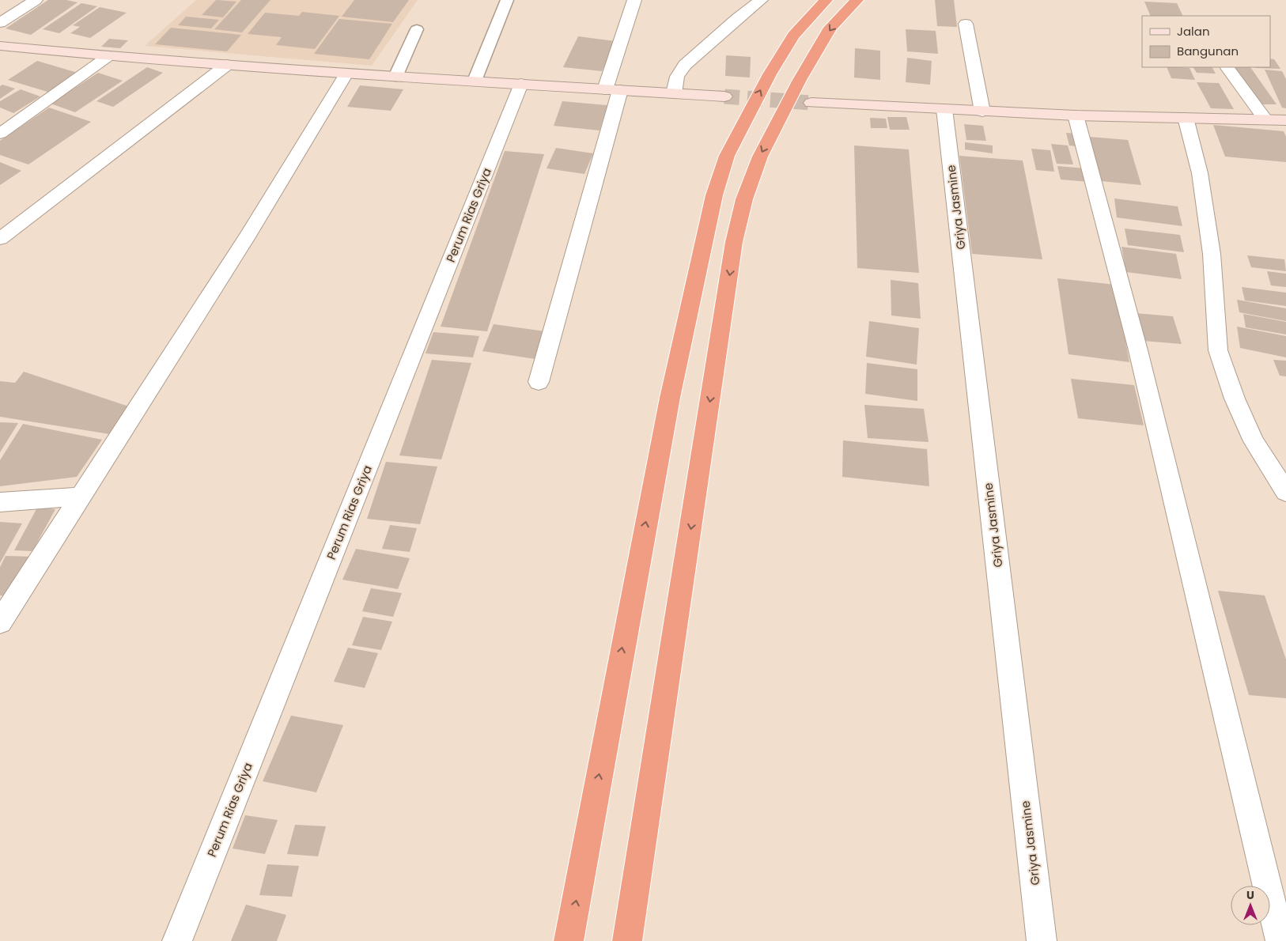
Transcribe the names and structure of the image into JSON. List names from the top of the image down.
{
  "streets": {
    "street": ["Griya Jasmine", "Perum Rias Griya"]
  },
  "legend": ["Jalan", "Bangunan"],
  "north": "top"
}
